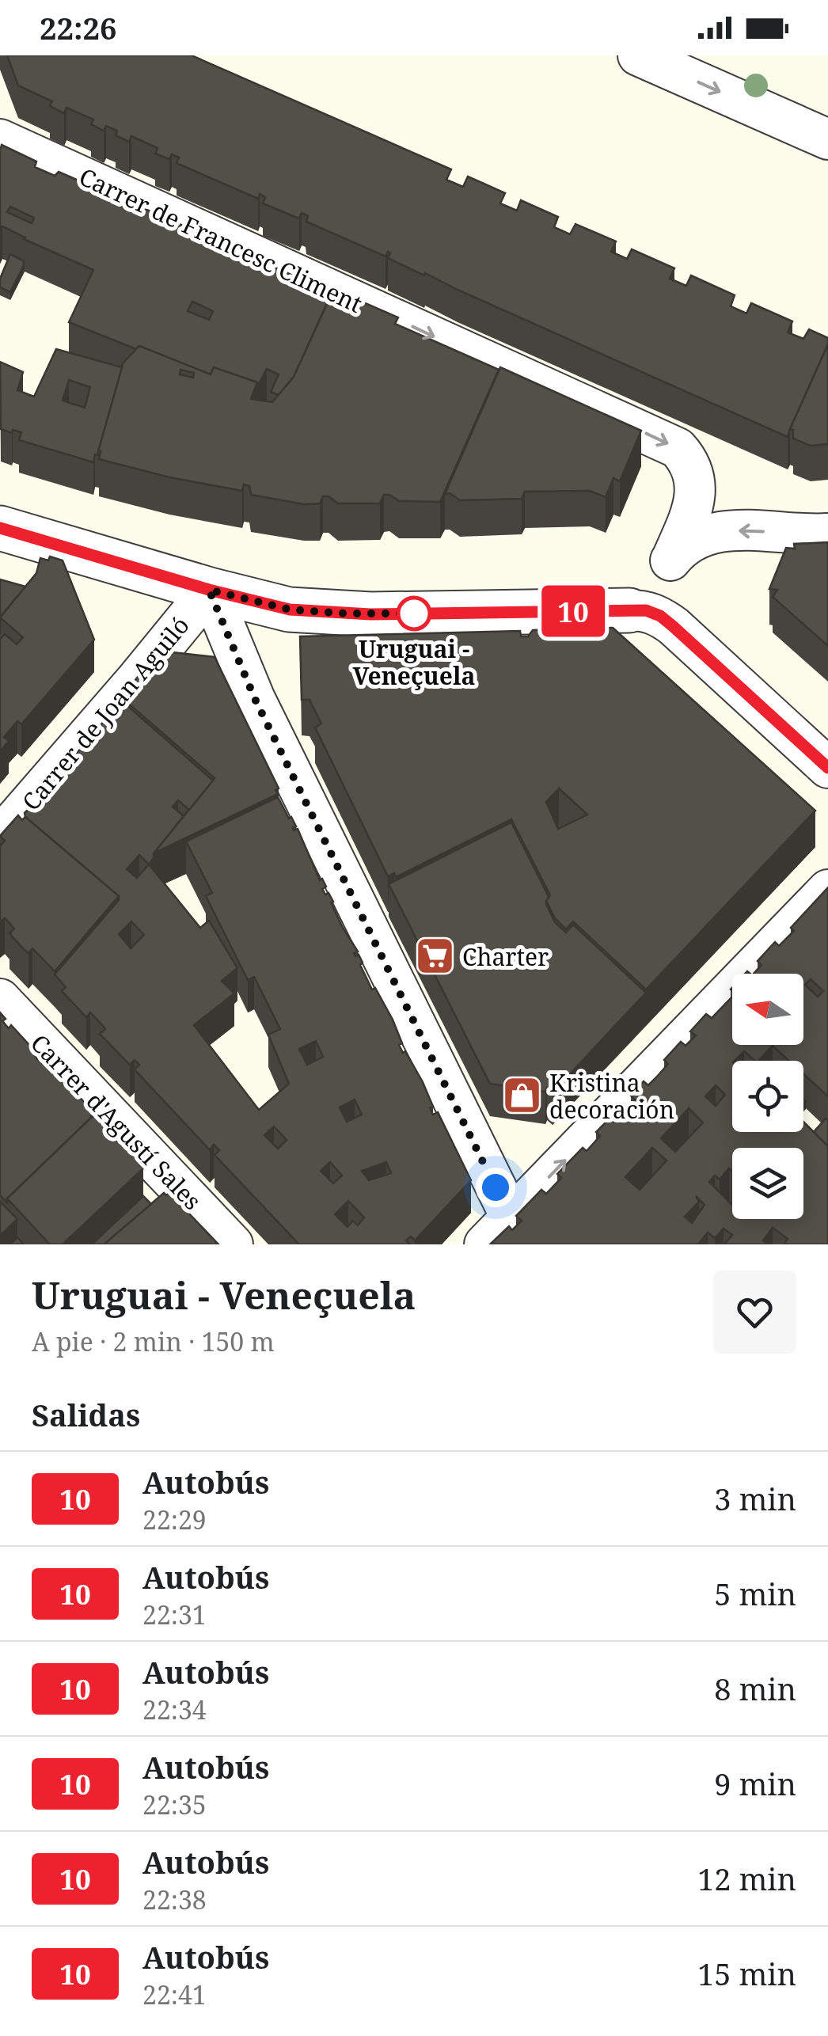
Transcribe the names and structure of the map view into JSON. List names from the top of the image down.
{
  "streets": {
    "street": ["Carrer de Francesc Climent", "Carrer de Joan Aguiló", "Carrer d'Agustí Sales"]
  },
  "places": {
    "other": ["Uruguai - Veneçuela"],
    "supermarket": ["Charter"],
    "shop": ["Kristina decoración"]
  },
  "lines": ["bus line 10"],
  "north": "left",
  "page": {
    "status": "22:26",
    "on_map": "10",
    "heading": [
      ["Uruguai - Veneçuela", "A pie · 2 min · 150 m"],
      "Salidas"
    ],
    "list": [
      {
        "mark": "10",
        "name": "Autobús",
        "note": "22:29",
        "value": "3 min"
      },
      {
        "mark": "10",
        "name": "Autobús",
        "note": "22:31",
        "value": "5 min"
      },
      {
        "mark": "10",
        "name": "Autobús",
        "note": "22:34",
        "value": "8 min"
      },
      {
        "mark": "10",
        "name": "Autobús",
        "note": "22:35",
        "value": "9 min"
      },
      {
        "mark": "10",
        "name": "Autobús",
        "note": "22:38",
        "value": "12 min"
      },
      {
        "mark": "10",
        "name": "Autobús",
        "note": "22:41",
        "value": "15 min"
      }
    ]
  }
}
